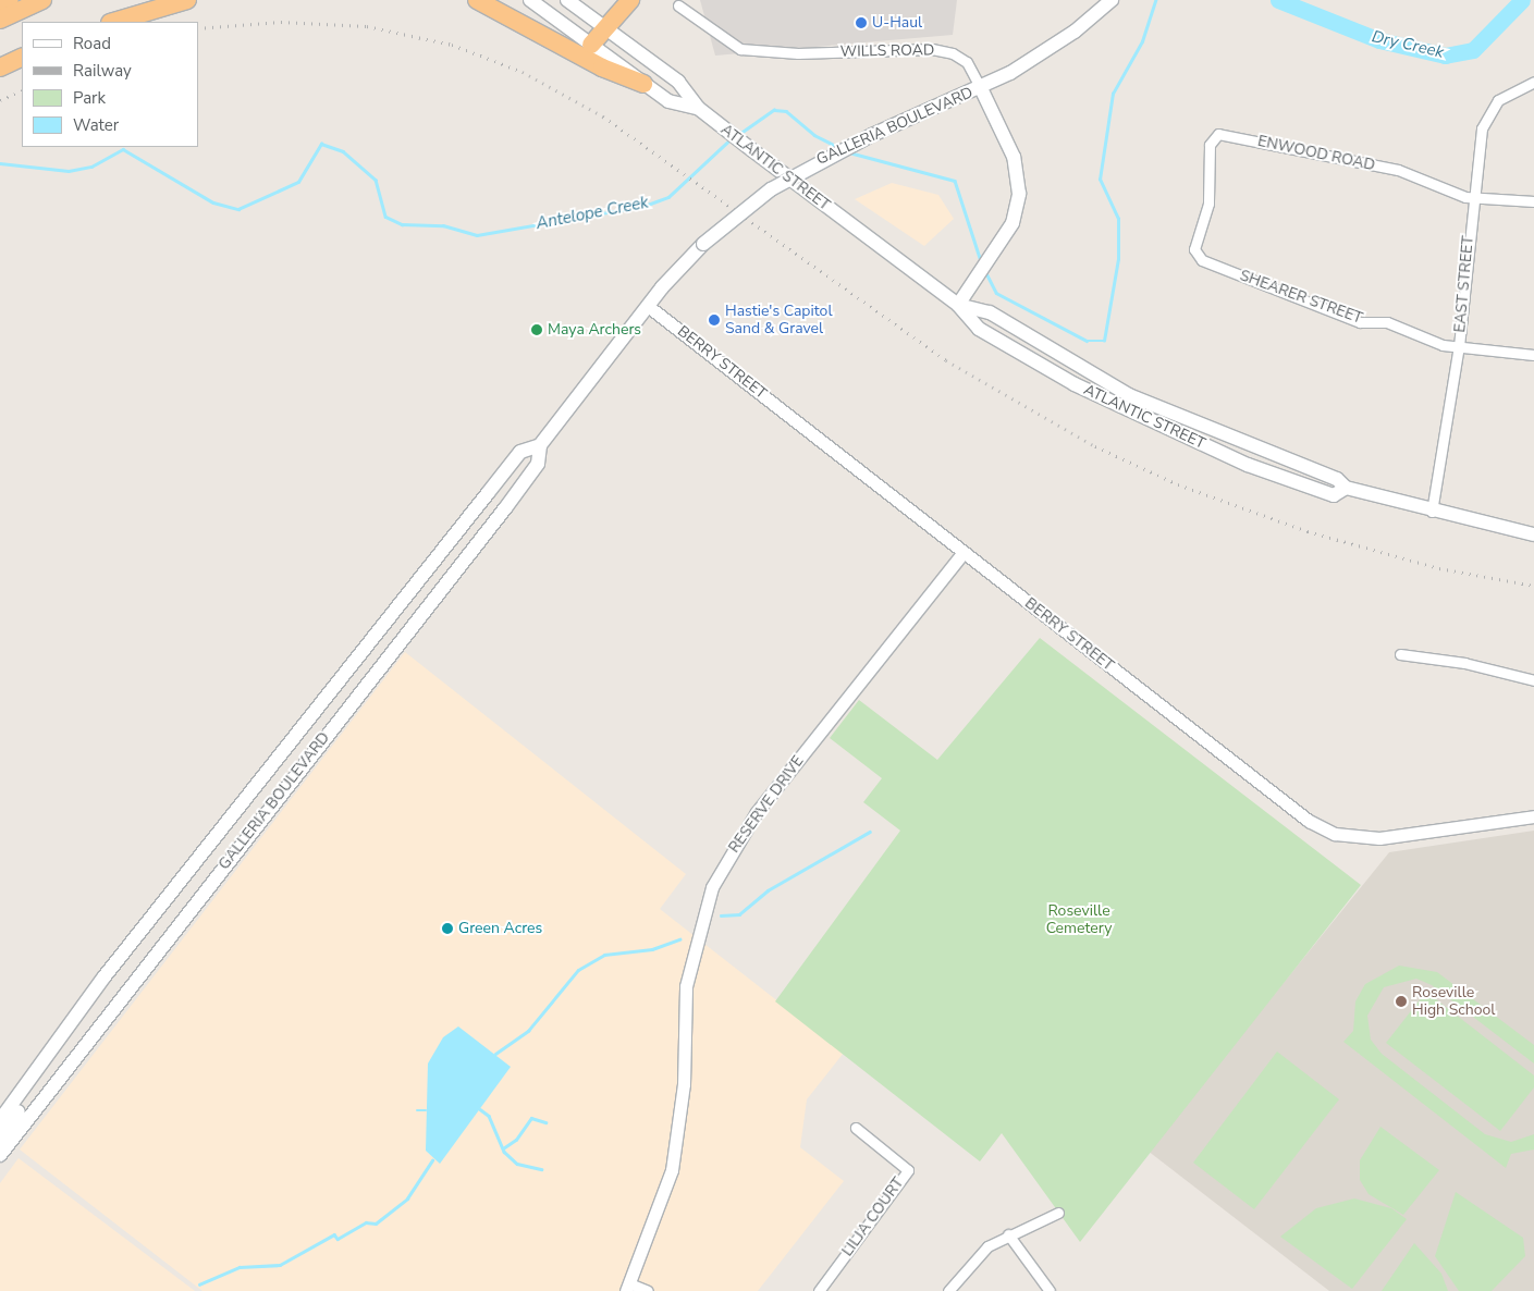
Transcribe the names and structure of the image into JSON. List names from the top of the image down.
{
  "streets": {
    "main road": ["WILLS ROAD", "GALLERIA BOULEVARD", "ATLANTIC STREET"],
    "street": [
      "ENWOOD ROAD",
      "EAST STREET",
      "SHEARER STREET",
      "BERRY STREET",
      "RESERVE DRIVE",
      "LILJA COURT"
    ]
  },
  "crossings": [
    ["WILLS ROAD", "GALLERIA BOULEVARD"],
    ["WILLS ROAD", "ATLANTIC STREET"],
    ["GALLERIA BOULEVARD", "BERRY STREET"],
    ["ENWOOD ROAD", "EAST STREET"],
    ["ENWOOD ROAD", "SHEARER STREET"],
    ["ATLANTIC STREET", "EAST STREET"],
    ["EAST STREET", "SHEARER STREET"],
    ["BERRY STREET", "RESERVE DRIVE"]
  ],
  "water": ["Dry Creek", "Antelope Creek"],
  "parks": ["Roseville Cemetery"],
  "places": [
    "U-Haul",
    "Hastie's Capitol Sand & Gravel",
    "Maya Archers",
    "Green Acres",
    "Roseville High School"
  ],
  "legend": [
    "Road",
    "Railway",
    "Park",
    "Water"
  ]
}
